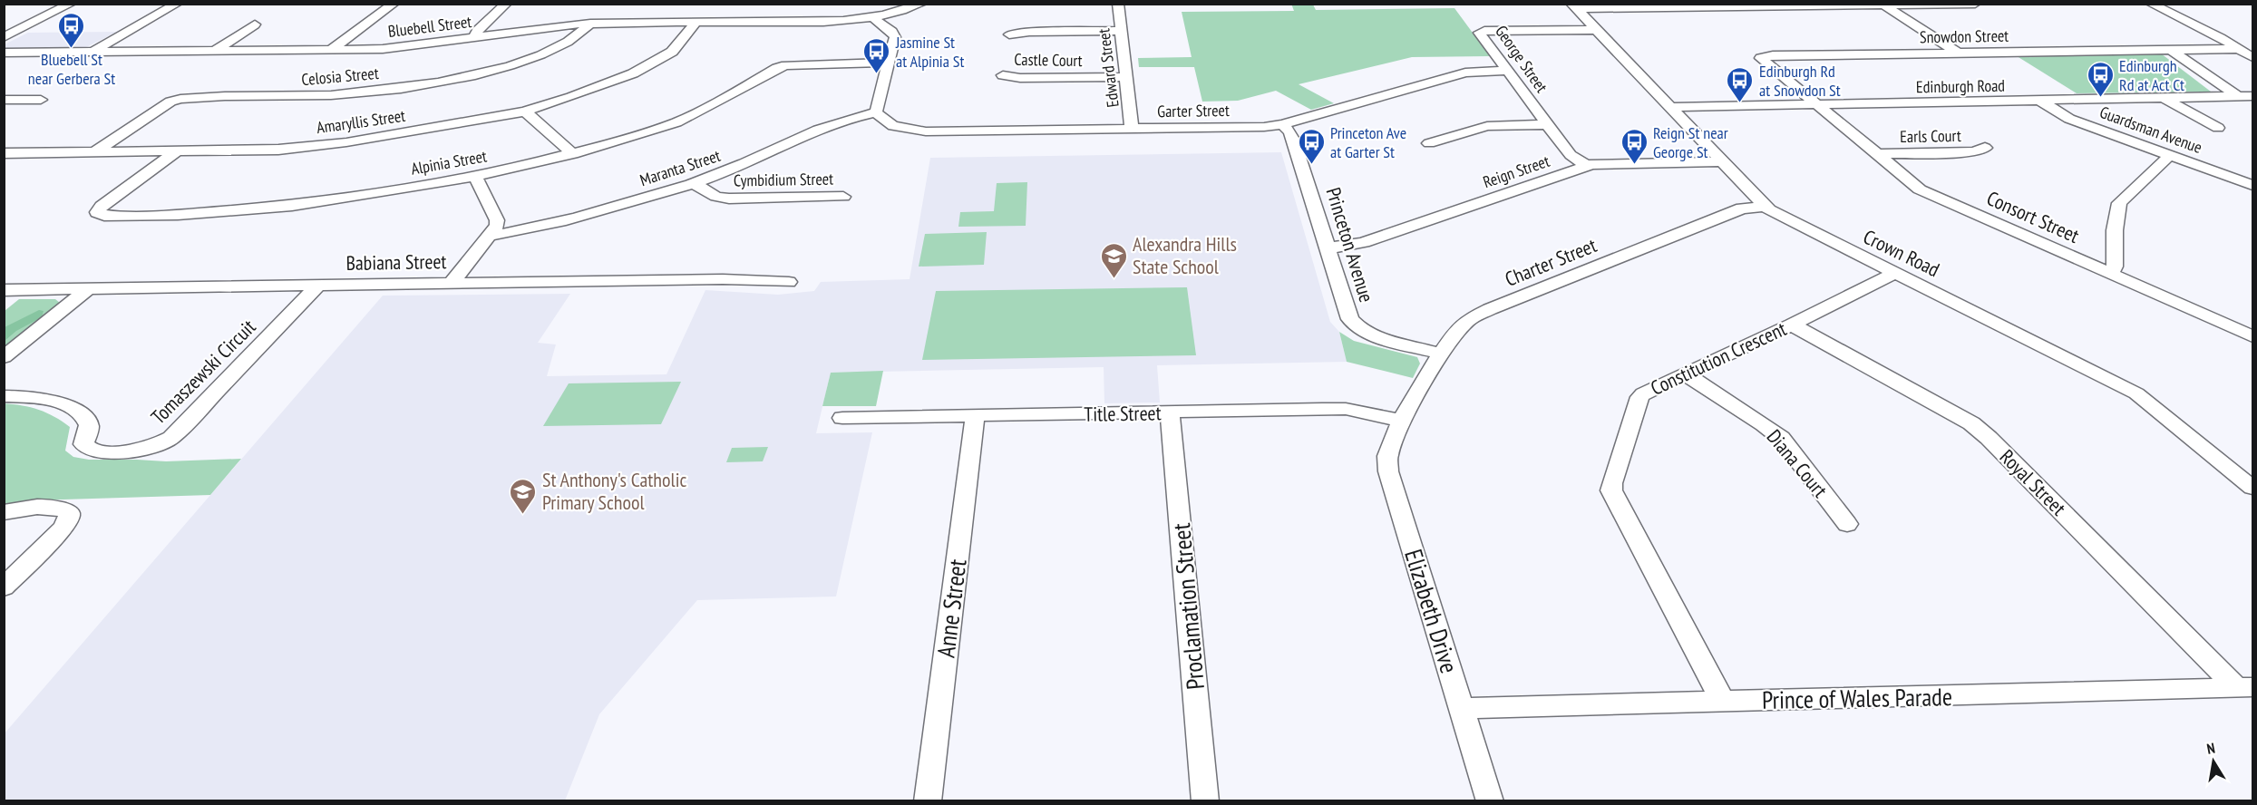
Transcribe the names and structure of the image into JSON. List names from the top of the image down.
{
  "streets": {
    "street": [
      "Bluebell Street",
      "Snowdon Street",
      "George Street",
      "Castle Court",
      "Edward Street",
      "Celosia Street",
      "Edinburgh Road",
      "Garter Street",
      "Amaryllis Street",
      "Guardsman Avenue",
      "Earls Court",
      "Alpinia Street",
      "Maranta Street",
      "Reign Street",
      "Cymbidium Street",
      "Consort Street",
      "Princeton Avenue",
      "Crown Road",
      "Babiana Street",
      "Charter Street",
      "Constitution Crescent",
      "Tomaszewski Circuit",
      "Title Street",
      "Diana Court",
      "Royal Street",
      "Proclamation Street",
      "Anne Street",
      "Elizabeth Drive",
      "Prince of Wales Parade"
    ]
  },
  "crossings": [
    ["Bluebell Street", "Celosia Street"],
    ["Bluebell Street", "Amaryllis Street"],
    ["Snowdon Street", "Edinburgh Road"],
    ["Snowdon Street", "Consort Street"],
    ["George Street", "Garter Street"],
    ["George Street", "Reign Street"],
    ["George Street", "Crown Road"],
    ["Castle Court", "Edward Street"],
    ["Edward Street", "Garter Street"],
    ["Celosia Street", "Amaryllis Street"],
    ["Edinburgh Road", "Guardsman Avenue"],
    ["Edinburgh Road", "Consort Street"],
    ["Edinburgh Road", "Crown Road"],
    ["Garter Street", "Maranta Street"],
    ["Garter Street", "Princeton Avenue"],
    ["Amaryllis Street", "Alpinia Street"],
    ["Earls Court", "Consort Street"],
    ["Maranta Street", "Cymbidium Street"],
    ["Reign Street", "Princeton Avenue"],
    ["Reign Street", "Crown Road"],
    ["Princeton Avenue", "Charter Street"],
    ["Crown Road", "Charter Street"],
    ["Crown Road", "Constitution Crescent"],
    ["Babiana Street", "Tomaszewski Circuit"],
    ["Charter Street", "Title Street"],
    ["Charter Street", "Elizabeth Drive"],
    ["Constitution Crescent", "Diana Court"],
    ["Constitution Crescent", "Royal Street"],
    ["Constitution Crescent", "Prince of Wales Parade"],
    ["Title Street", "Proclamation Street"],
    ["Title Street", "Anne Street"],
    ["Title Street", "Elizabeth Drive"],
    ["Royal Street", "Prince of Wales Parade"],
    ["Elizabeth Drive", "Prince of Wales Parade"]
  ],
  "places": {
    "bus stop": [
      "Bluebell St near Gerbera St",
      "Jasmine St at Alpinia St",
      "Edinburgh Rd at Act Ct",
      "Edinburgh Rd at Snowdon St",
      "Princeton Ave at Garter St",
      "Reign St near George St"
    ],
    "school or university": ["Alexandra Hills State School", "St Anthony's Catholic Primary School"]
  },
  "north": "top"
}
